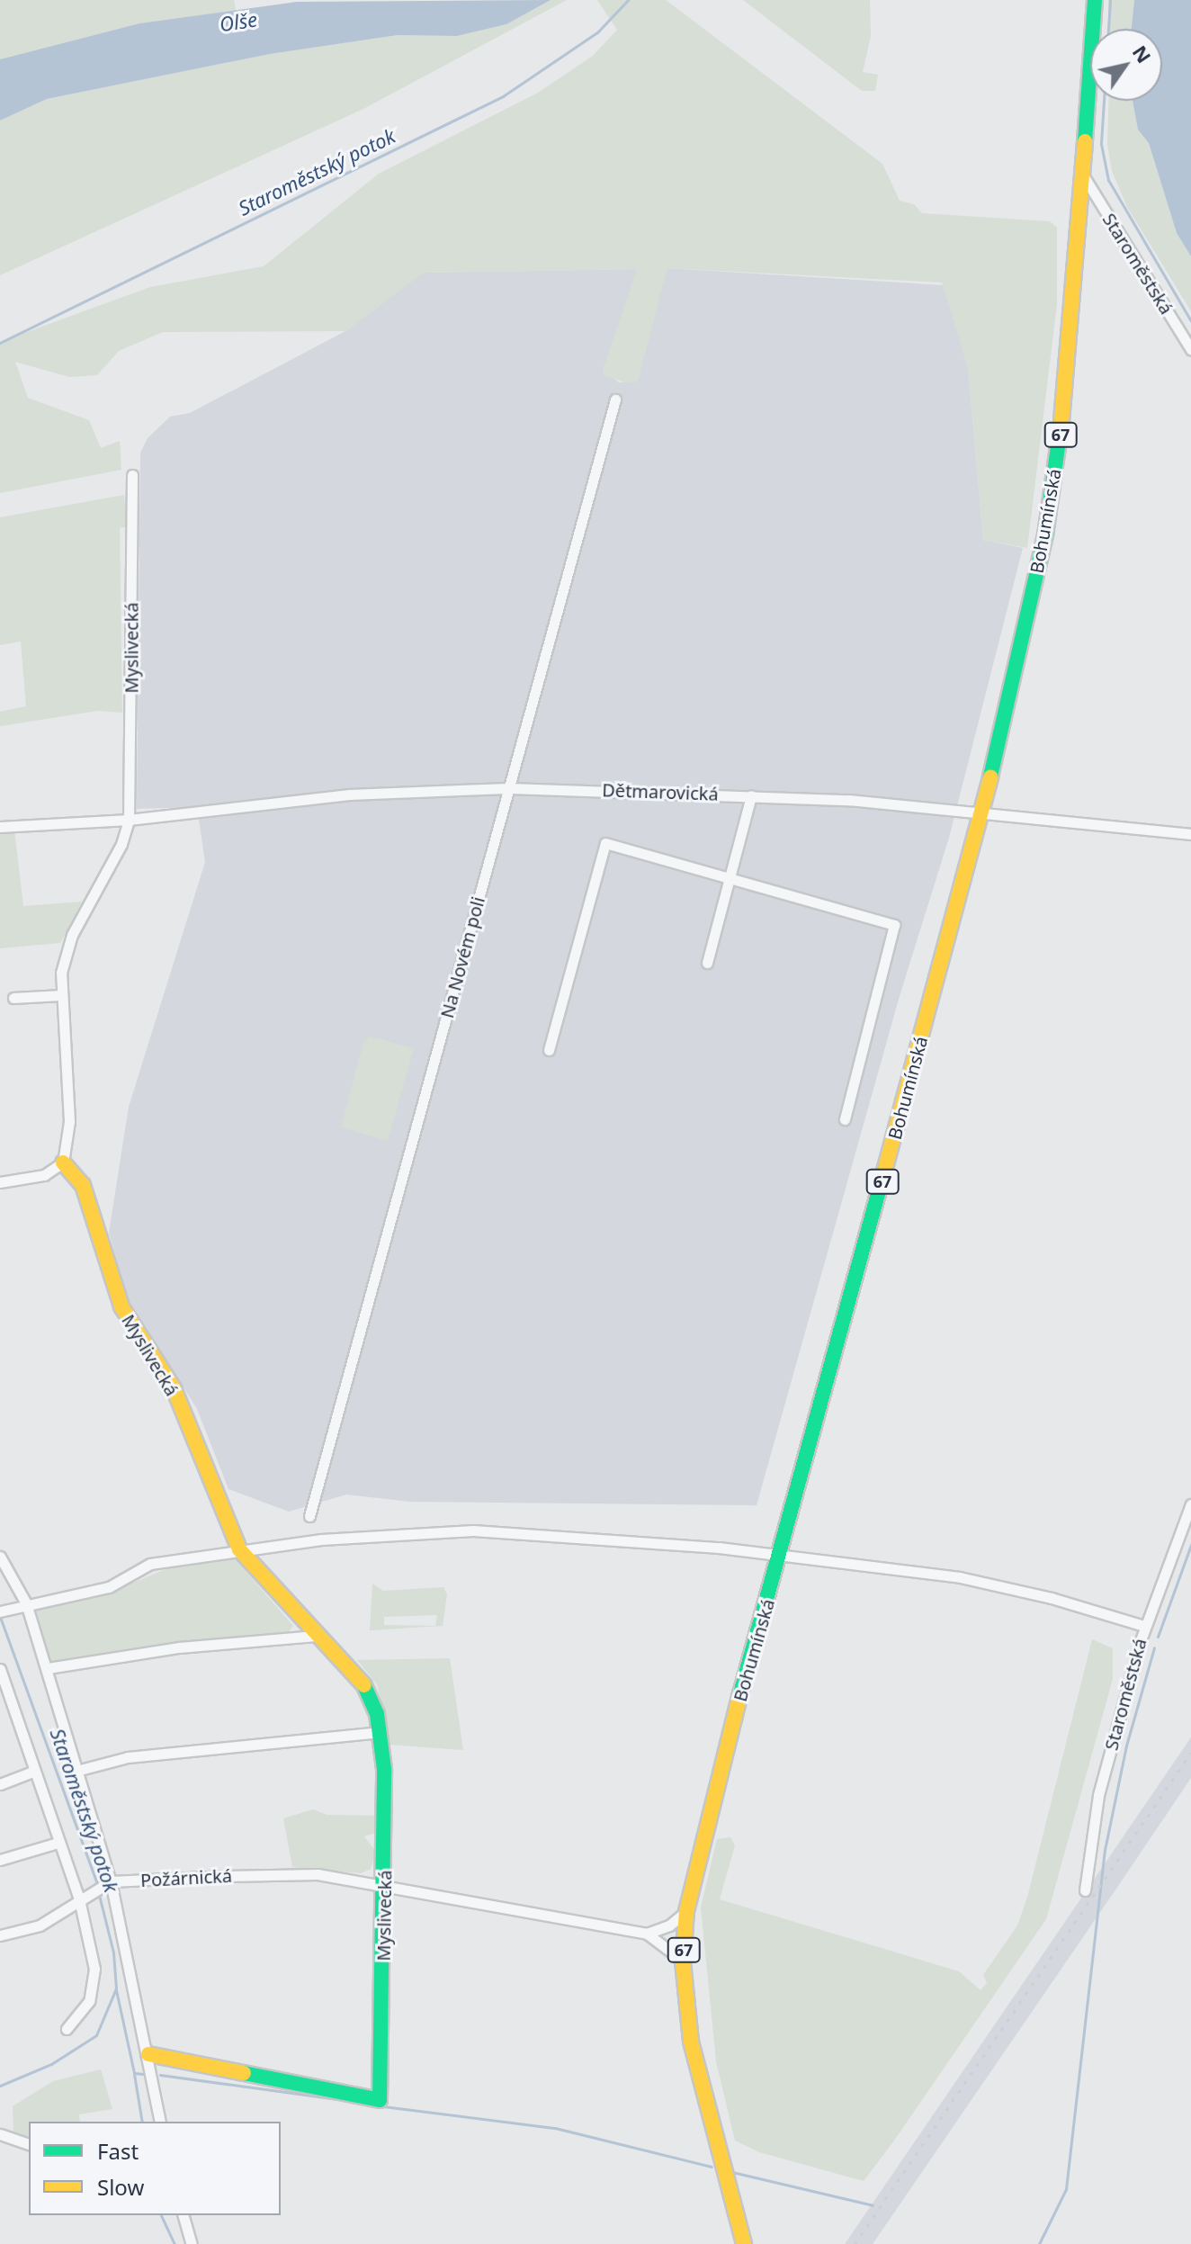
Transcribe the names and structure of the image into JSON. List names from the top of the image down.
{
  "streets": {
    "main road": ["67", "Bohumínská", "Myslivecká"],
    "street": [
      "Staroměstská",
      "Dětmarovická",
      "Na Novém poli",
      "Požárnická"
    ]
  },
  "crossings": [
    ["Staroměstská", "Bohumínská"],
    ["Bohumínská", "Dětmarovická"],
    ["Myslivecká", "Dětmarovická"],
    ["Myslivecká", "Požárnická"],
    ["Dětmarovická", "Na Novém poli"]
  ],
  "water": ["Olše", "Staroměstský potok"],
  "legend": ["Fast", "Slow"],
  "north": "top right"
}
